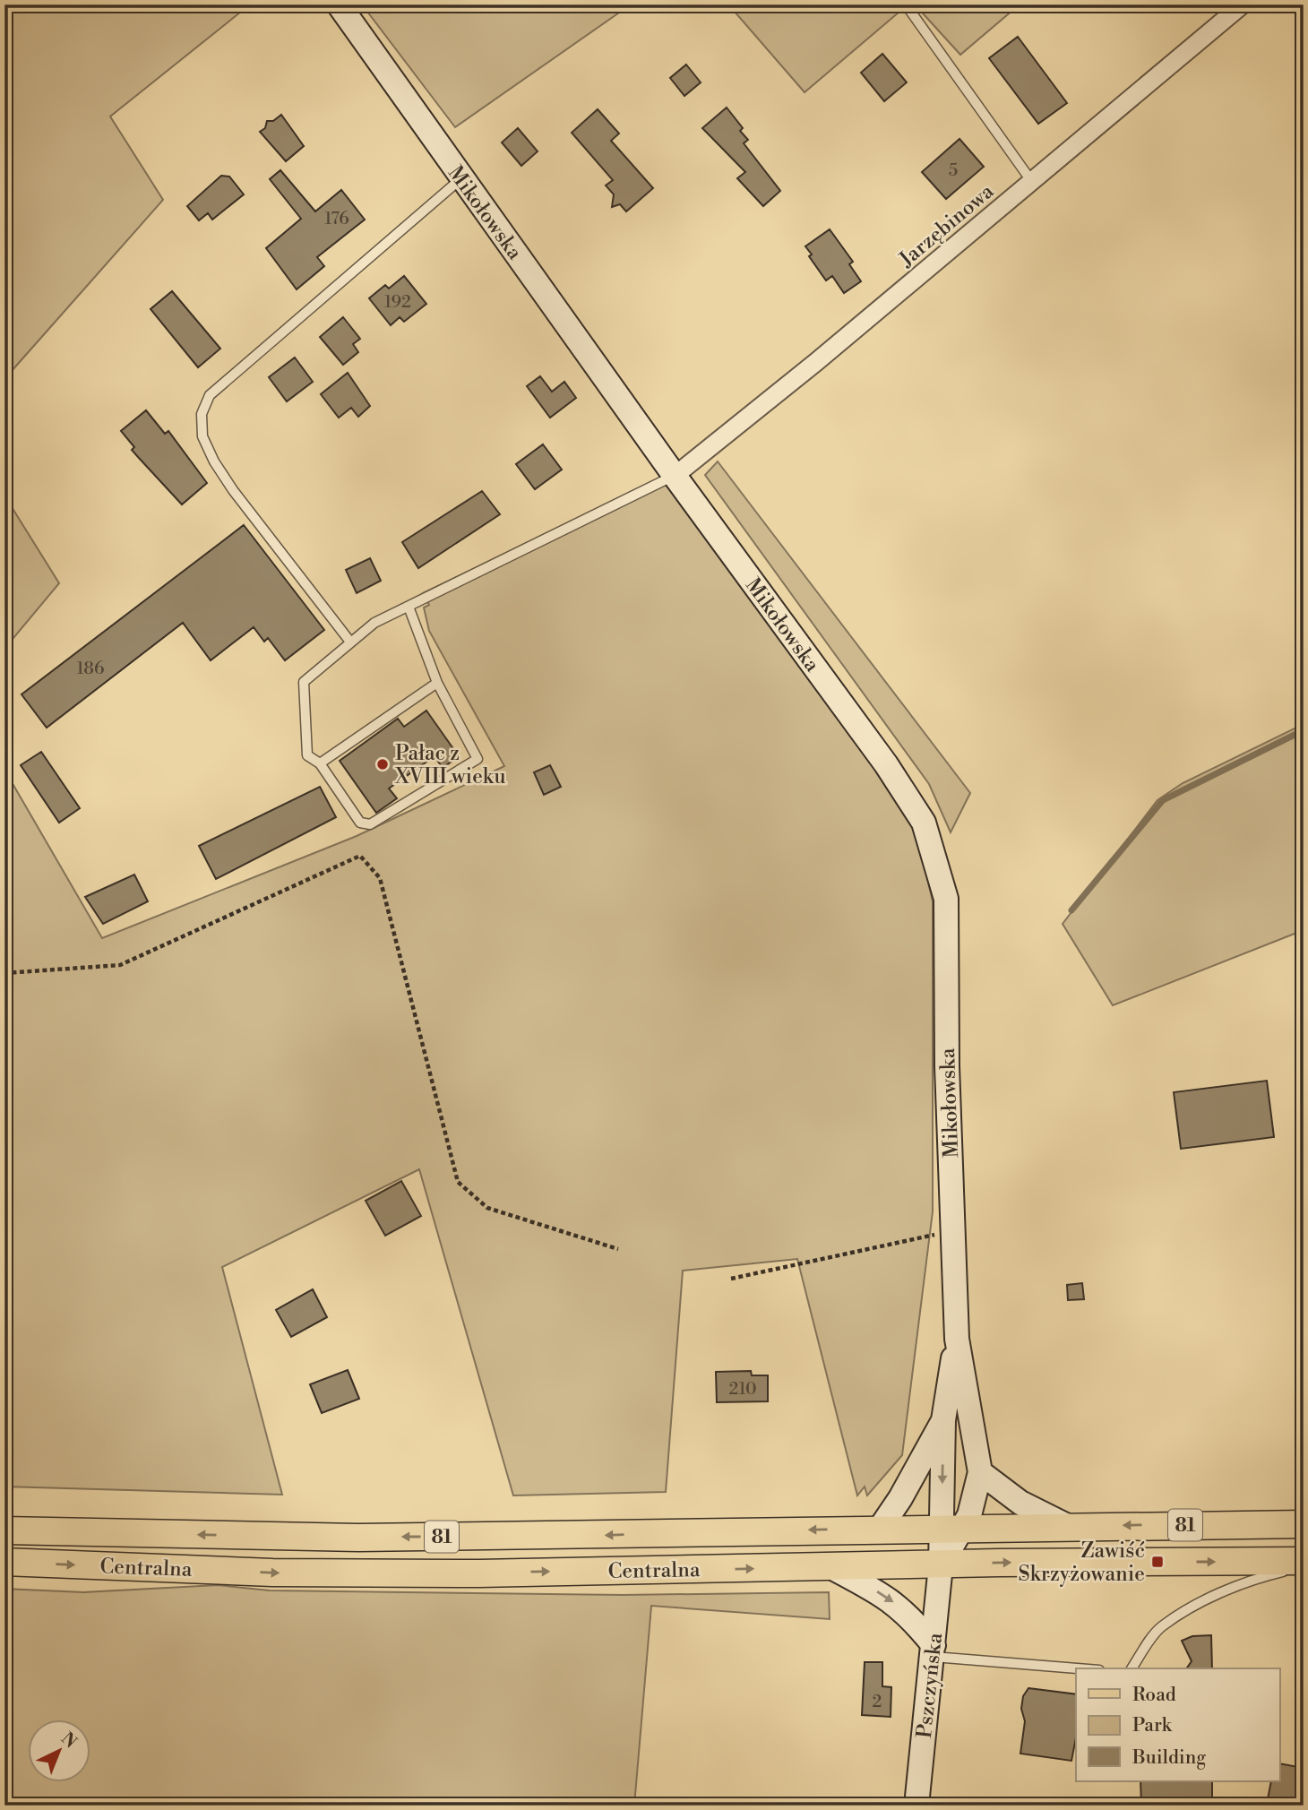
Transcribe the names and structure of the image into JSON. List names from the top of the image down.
{
  "streets": {
    "main road": [
      "Mikołowska",
      "81",
      "Centralna",
      "Pszczyńska"
    ],
    "street": ["Jarzębinowa"]
  },
  "crossings": [
    ["Mikołowska", "Jarzębinowa"],
    ["Mikołowska", "Centralna"],
    ["Mikołowska", "Pszczyńska"],
    ["Centralna", "Pszczyńska"]
  ],
  "places": {
    "other": ["Pałac z XVIII wieku"],
    "transit": ["Zawiść Skrzyżowanie"]
  },
  "house_numbers": [
    "5",
    "176",
    "192",
    "186",
    "210",
    "2"
  ],
  "legend": ["Road", "Park", "Building"],
  "north": "top right"
}
